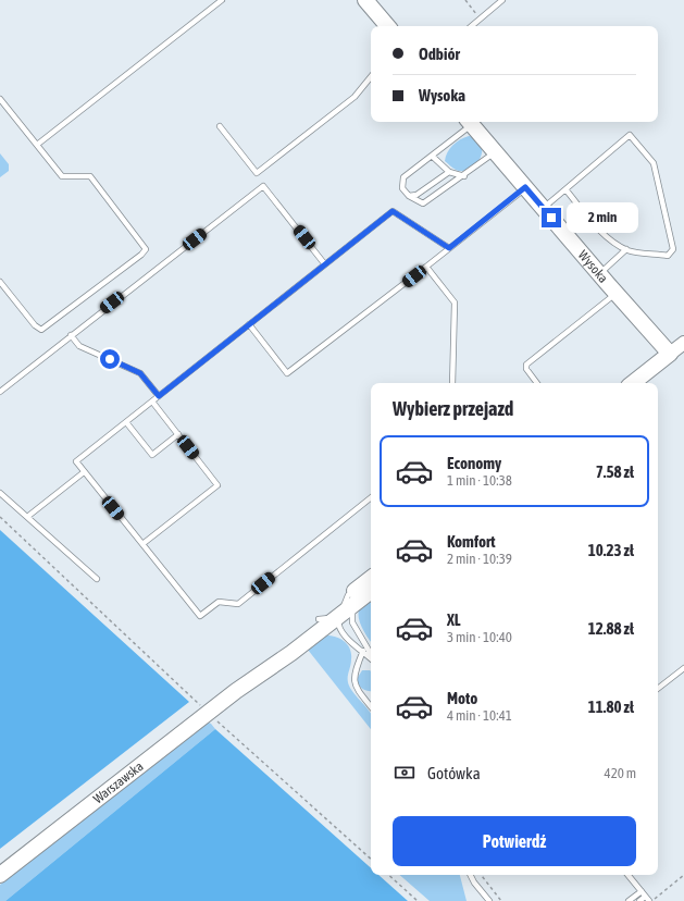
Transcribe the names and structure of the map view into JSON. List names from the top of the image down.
{
  "streets": {
    "main road": ["Wysoka", "Warszawska"]
  },
  "page": {
    "banner": ["Odbiór", "Wysoka"],
    "bubble": "2 min",
    "heading": "Wybierz przejazd",
    "list": [
      {
        "name": "Economy",
        "note": "1 min · 10:38",
        "value": "7.58 zł"
      },
      {
        "name": "Komfort",
        "note": "2 min · 10:39",
        "value": "10.23 zł"
      },
      {
        "name": "XL",
        "note": "3 min · 10:40",
        "value": "12.88 zł"
      },
      {
        "name": "Moto",
        "note": "4 min · 10:41",
        "value": "11.80 zł"
      }
    ],
    "pay": ["Gotówka", "420 m"],
    "buttons": "Potwierdź"
  }
}
